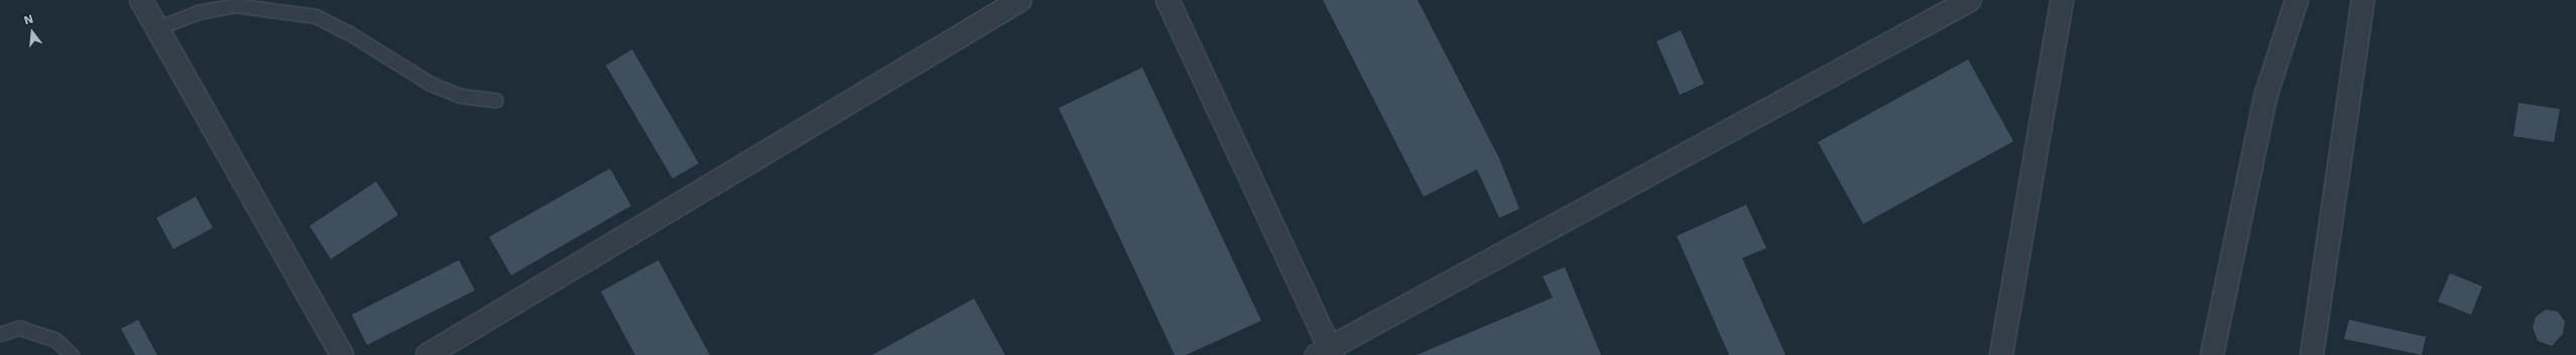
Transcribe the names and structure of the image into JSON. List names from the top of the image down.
{
  "north": "top"
}
